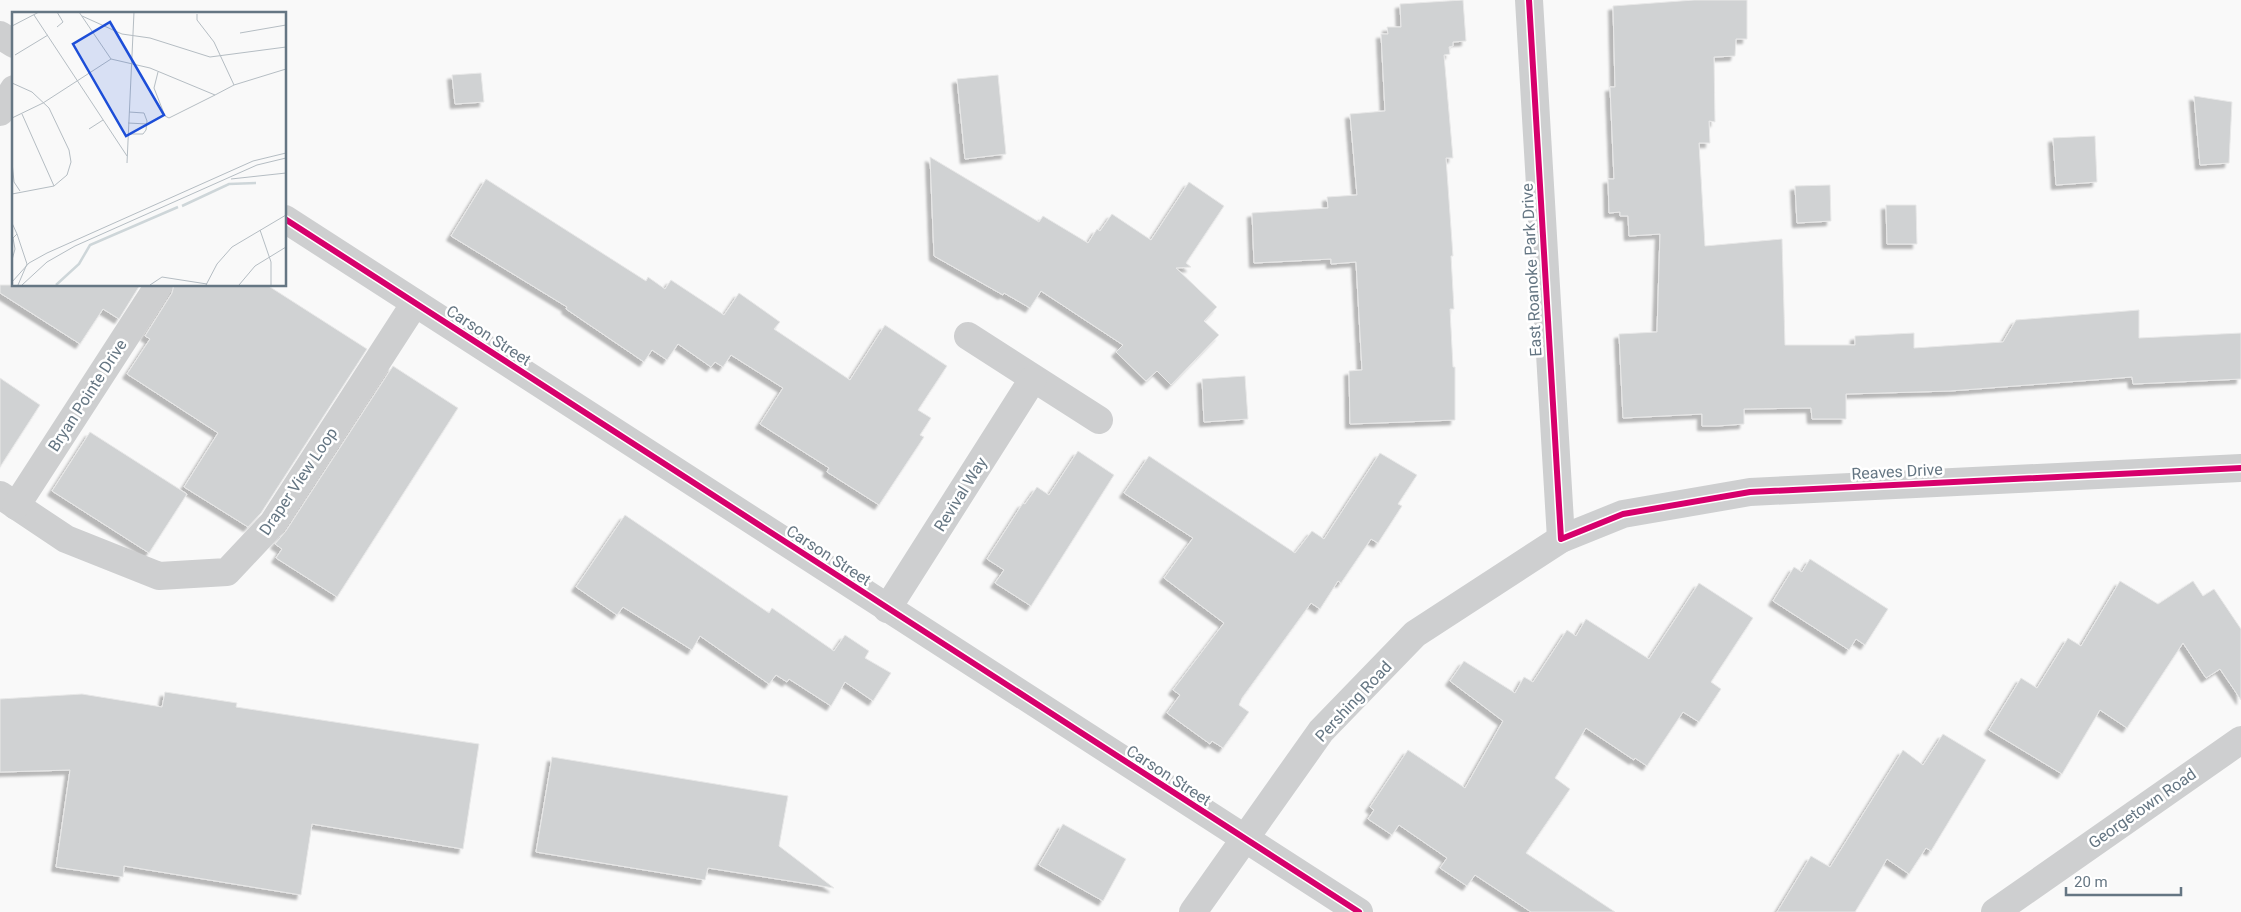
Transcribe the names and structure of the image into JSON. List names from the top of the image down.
{
  "streets": {
    "street": [
      "East Roanoke Park Drive",
      "Carson Street",
      "Bryan Pointe Drive",
      "Reaves Drive",
      "Draper View Loop",
      "Revival Way",
      "Pershing Road",
      "Georgetown Road"
    ]
  },
  "crossings": [
    ["East Roanoke Park Drive", "Reaves Drive"],
    ["East Roanoke Park Drive", "Pershing Road"],
    ["Carson Street", "Draper View Loop"],
    ["Carson Street", "Revival Way"],
    ["Carson Street", "Pershing Road"],
    ["Bryan Pointe Drive", "Draper View Loop"],
    ["Reaves Drive", "Pershing Road"]
  ],
  "scale_bar": "20 m"
}
